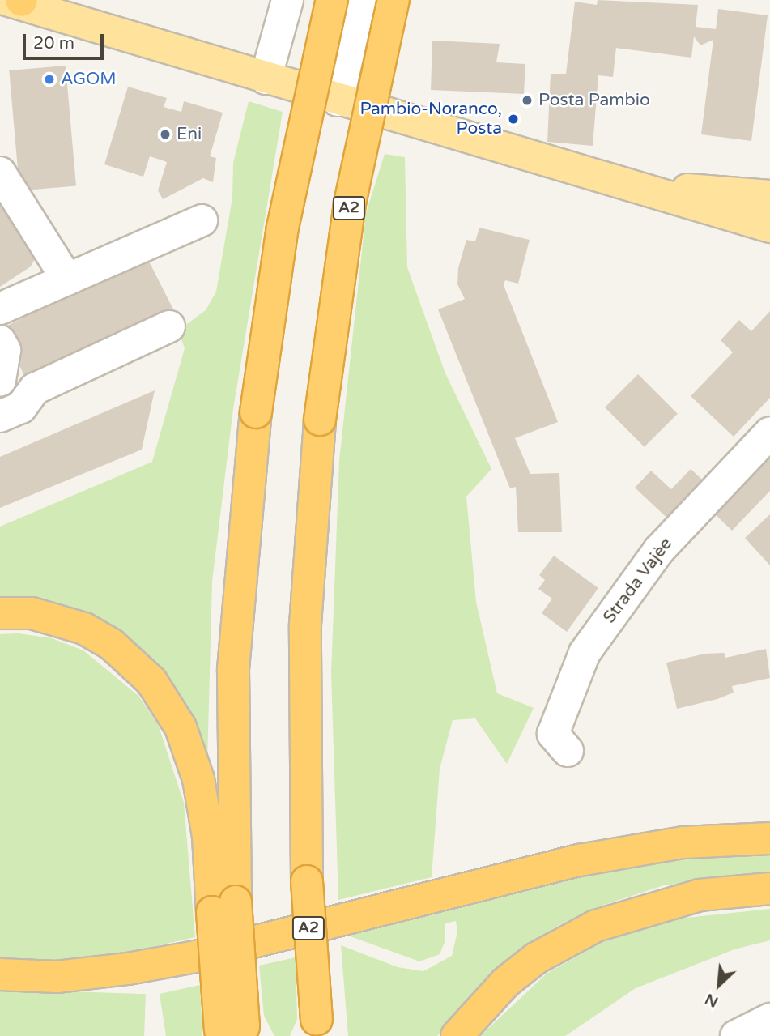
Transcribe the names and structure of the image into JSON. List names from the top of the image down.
{
  "streets": {
    "highway": ["A2"],
    "street": ["Strada Vajèe"]
  },
  "places": [
    "AGOM",
    "Posta Pambio",
    "Pambio-Noranco, Posta",
    "Eni"
  ],
  "scale_bar": "20 m",
  "north": "bottom left"
}
